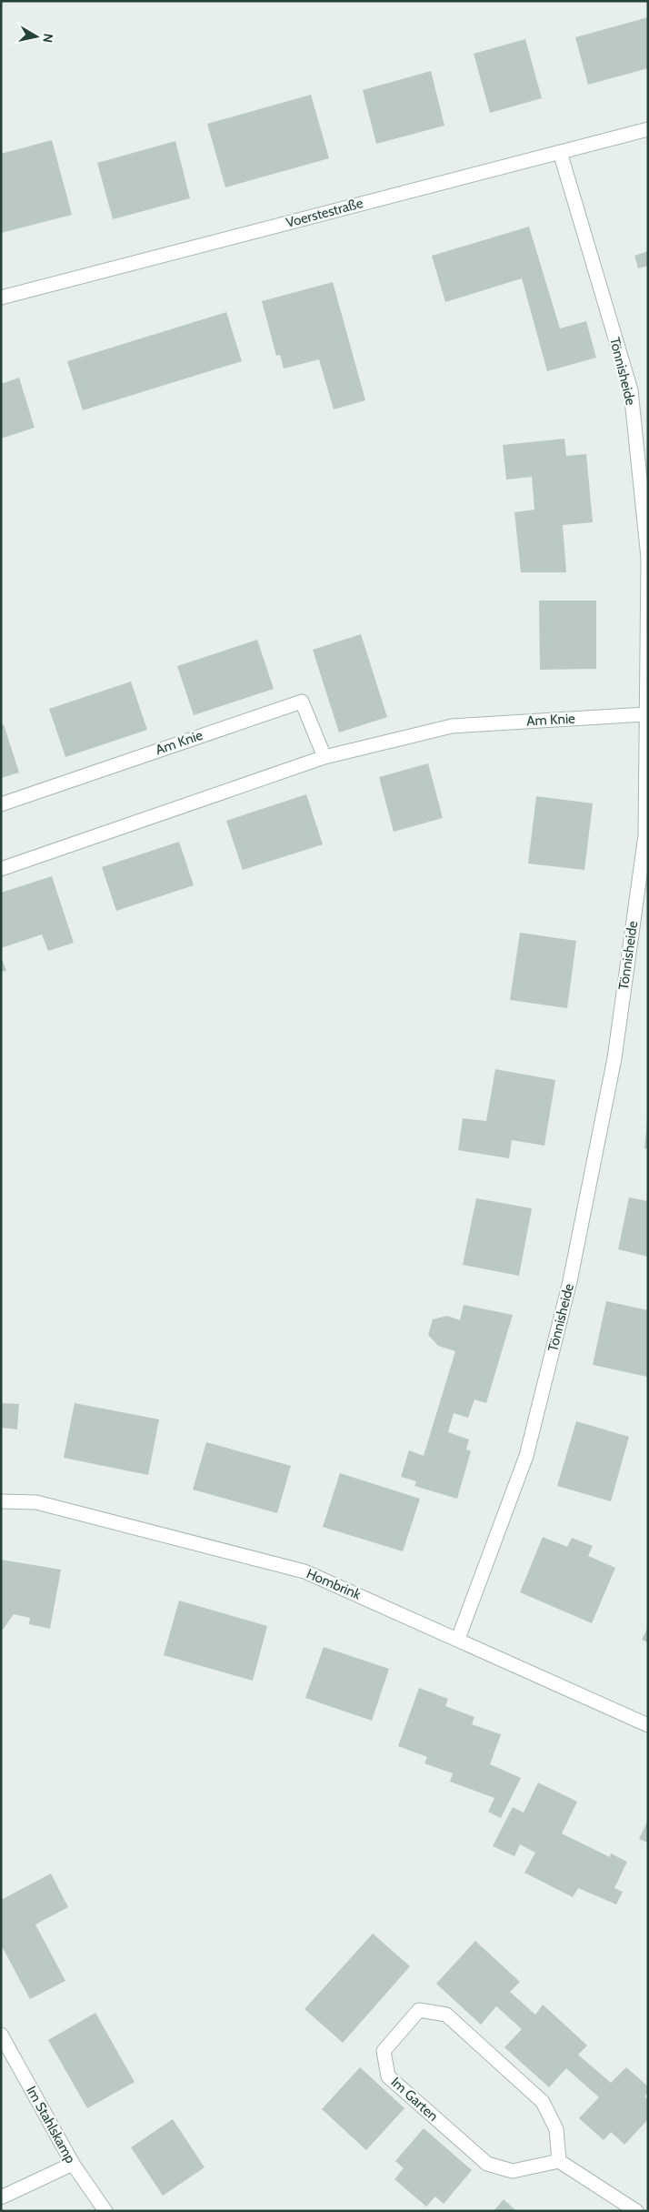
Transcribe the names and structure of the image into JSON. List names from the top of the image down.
{
  "streets": {
    "street": [
      "Voerstestraße",
      "Tönnisheide",
      "Am Knie",
      "Hombrink",
      "Im Garten",
      "Im Stahlskamp"
    ]
  },
  "crossings": [
    ["Voerstestraße", "Tönnisheide"],
    ["Tönnisheide", "Am Knie"],
    ["Tönnisheide", "Hombrink"]
  ],
  "north": "right"
}
